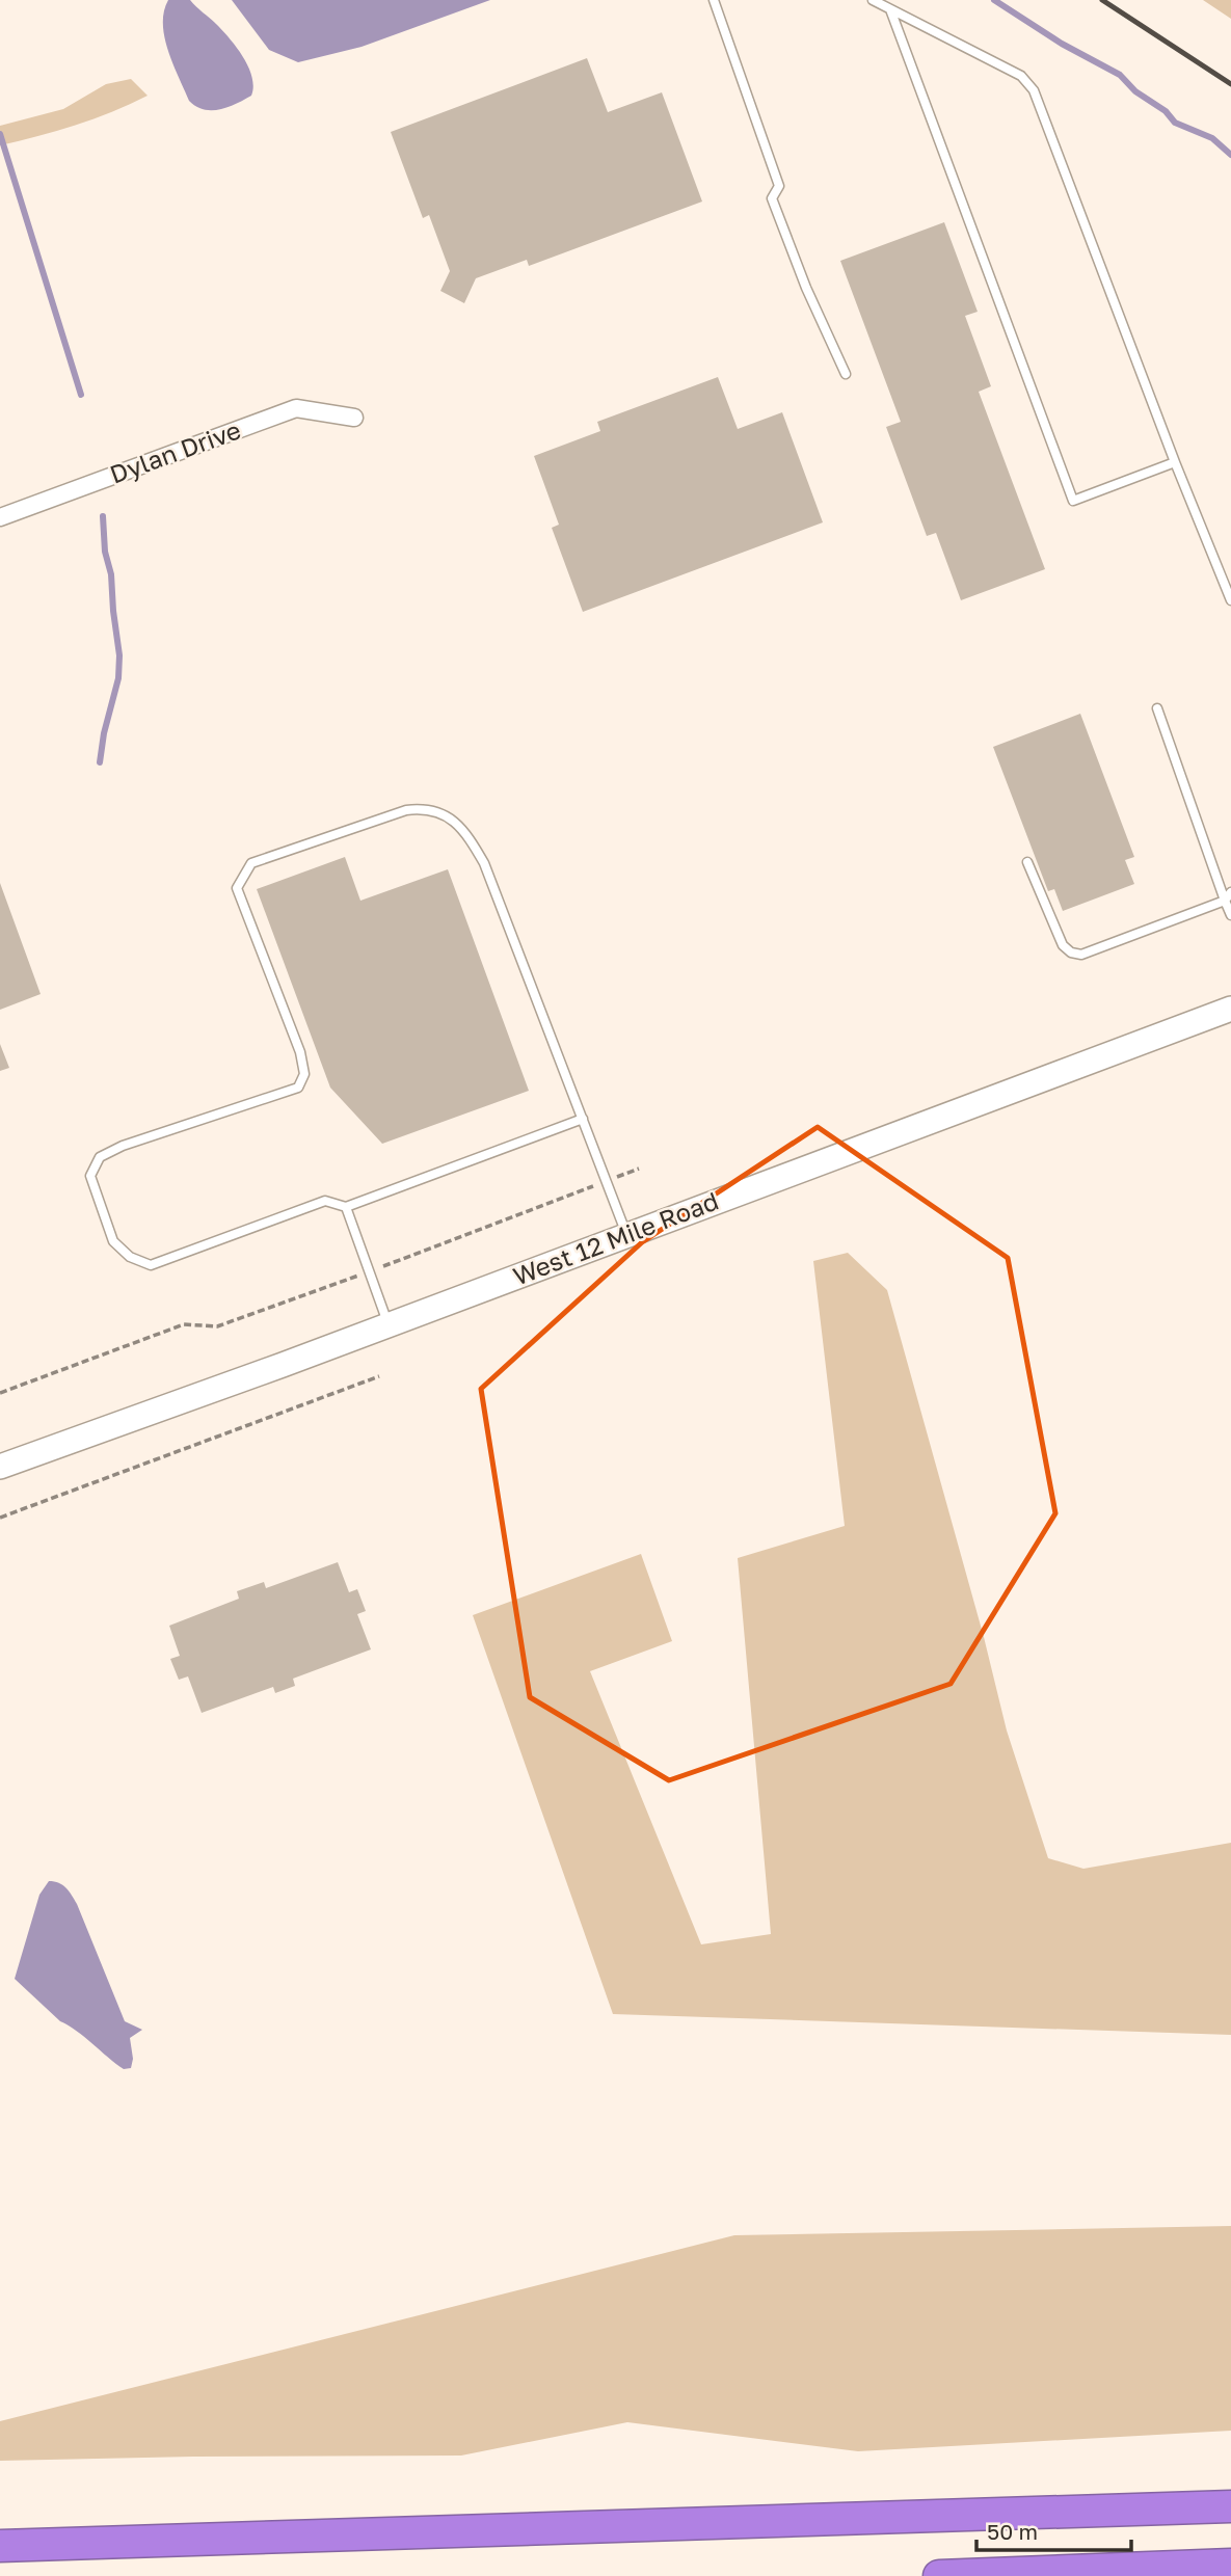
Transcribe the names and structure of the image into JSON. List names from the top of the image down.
{
  "streets": {
    "main road": ["West 12 Mile Road"],
    "street": ["Dylan Drive"]
  },
  "scale_bar": "50 m"
}
